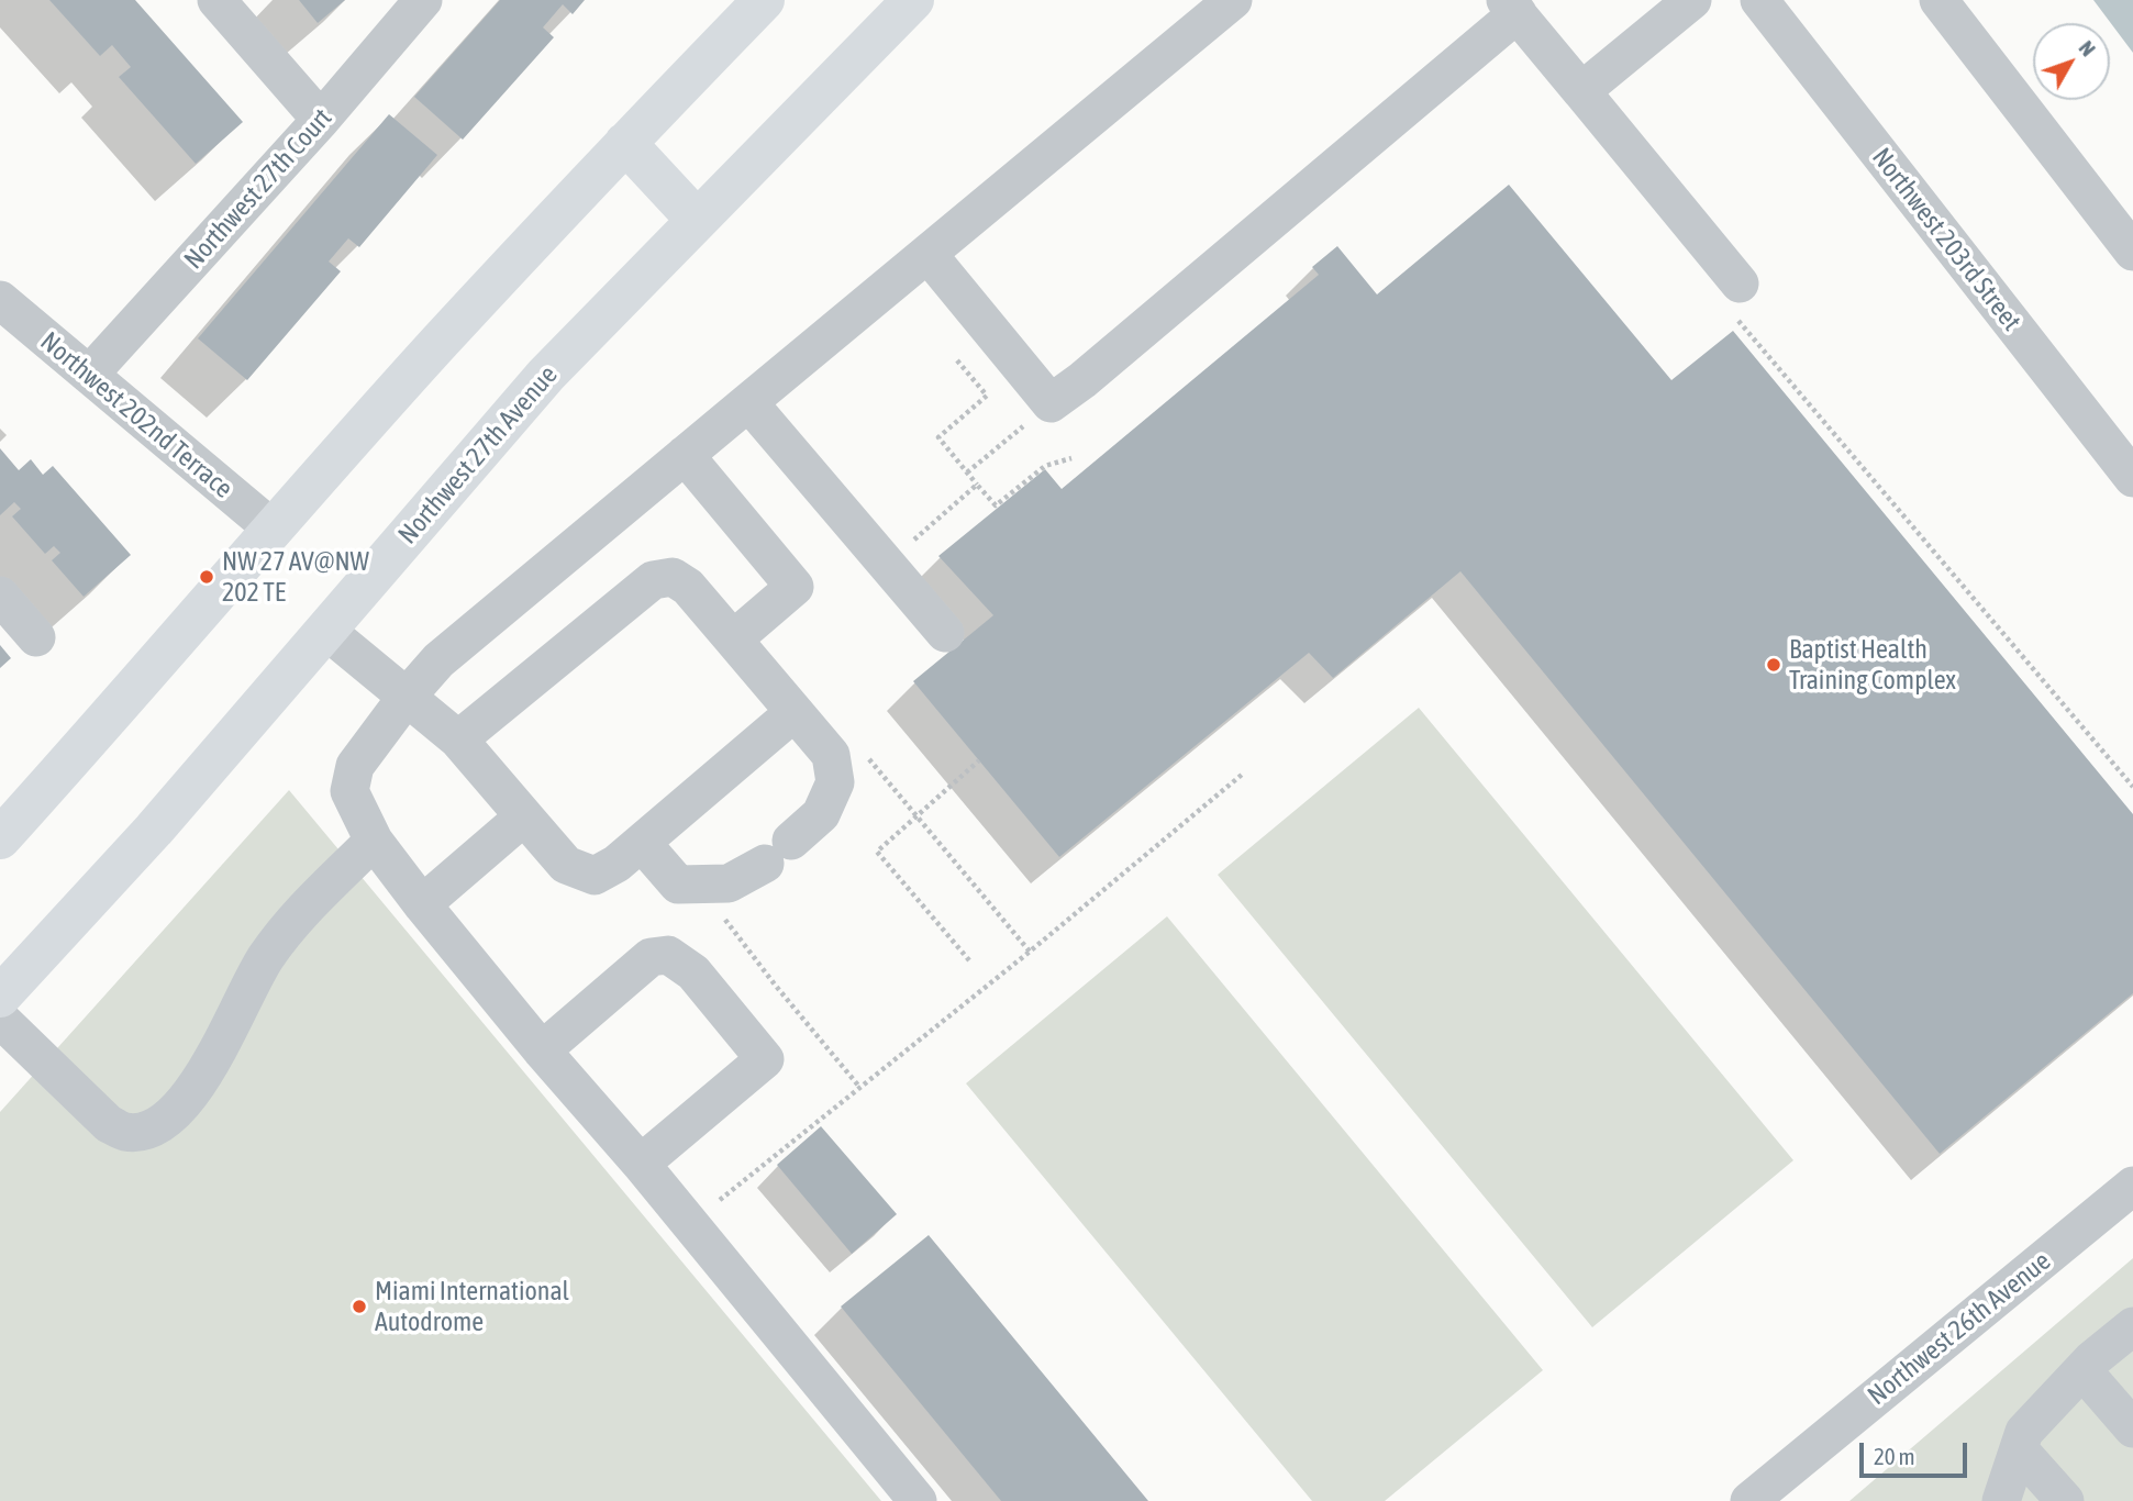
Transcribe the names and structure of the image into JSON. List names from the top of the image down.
{
  "streets": {
    "main road": ["Northwest 27th Avenue"],
    "street": [
      "Northwest 27th Court",
      "Northwest 203rd Street",
      "Northwest 202nd Terrace",
      "Northwest 26th Avenue"
    ]
  },
  "crossings": [
    ["Northwest 27th Court", "Northwest 202nd Terrace"]
  ],
  "places": ["NW 27 AV@NW 202 TE", "Baptist Health Training Complex", "Miami International Autodrome"],
  "scale_bar": "20 m",
  "north": "top right"
}
